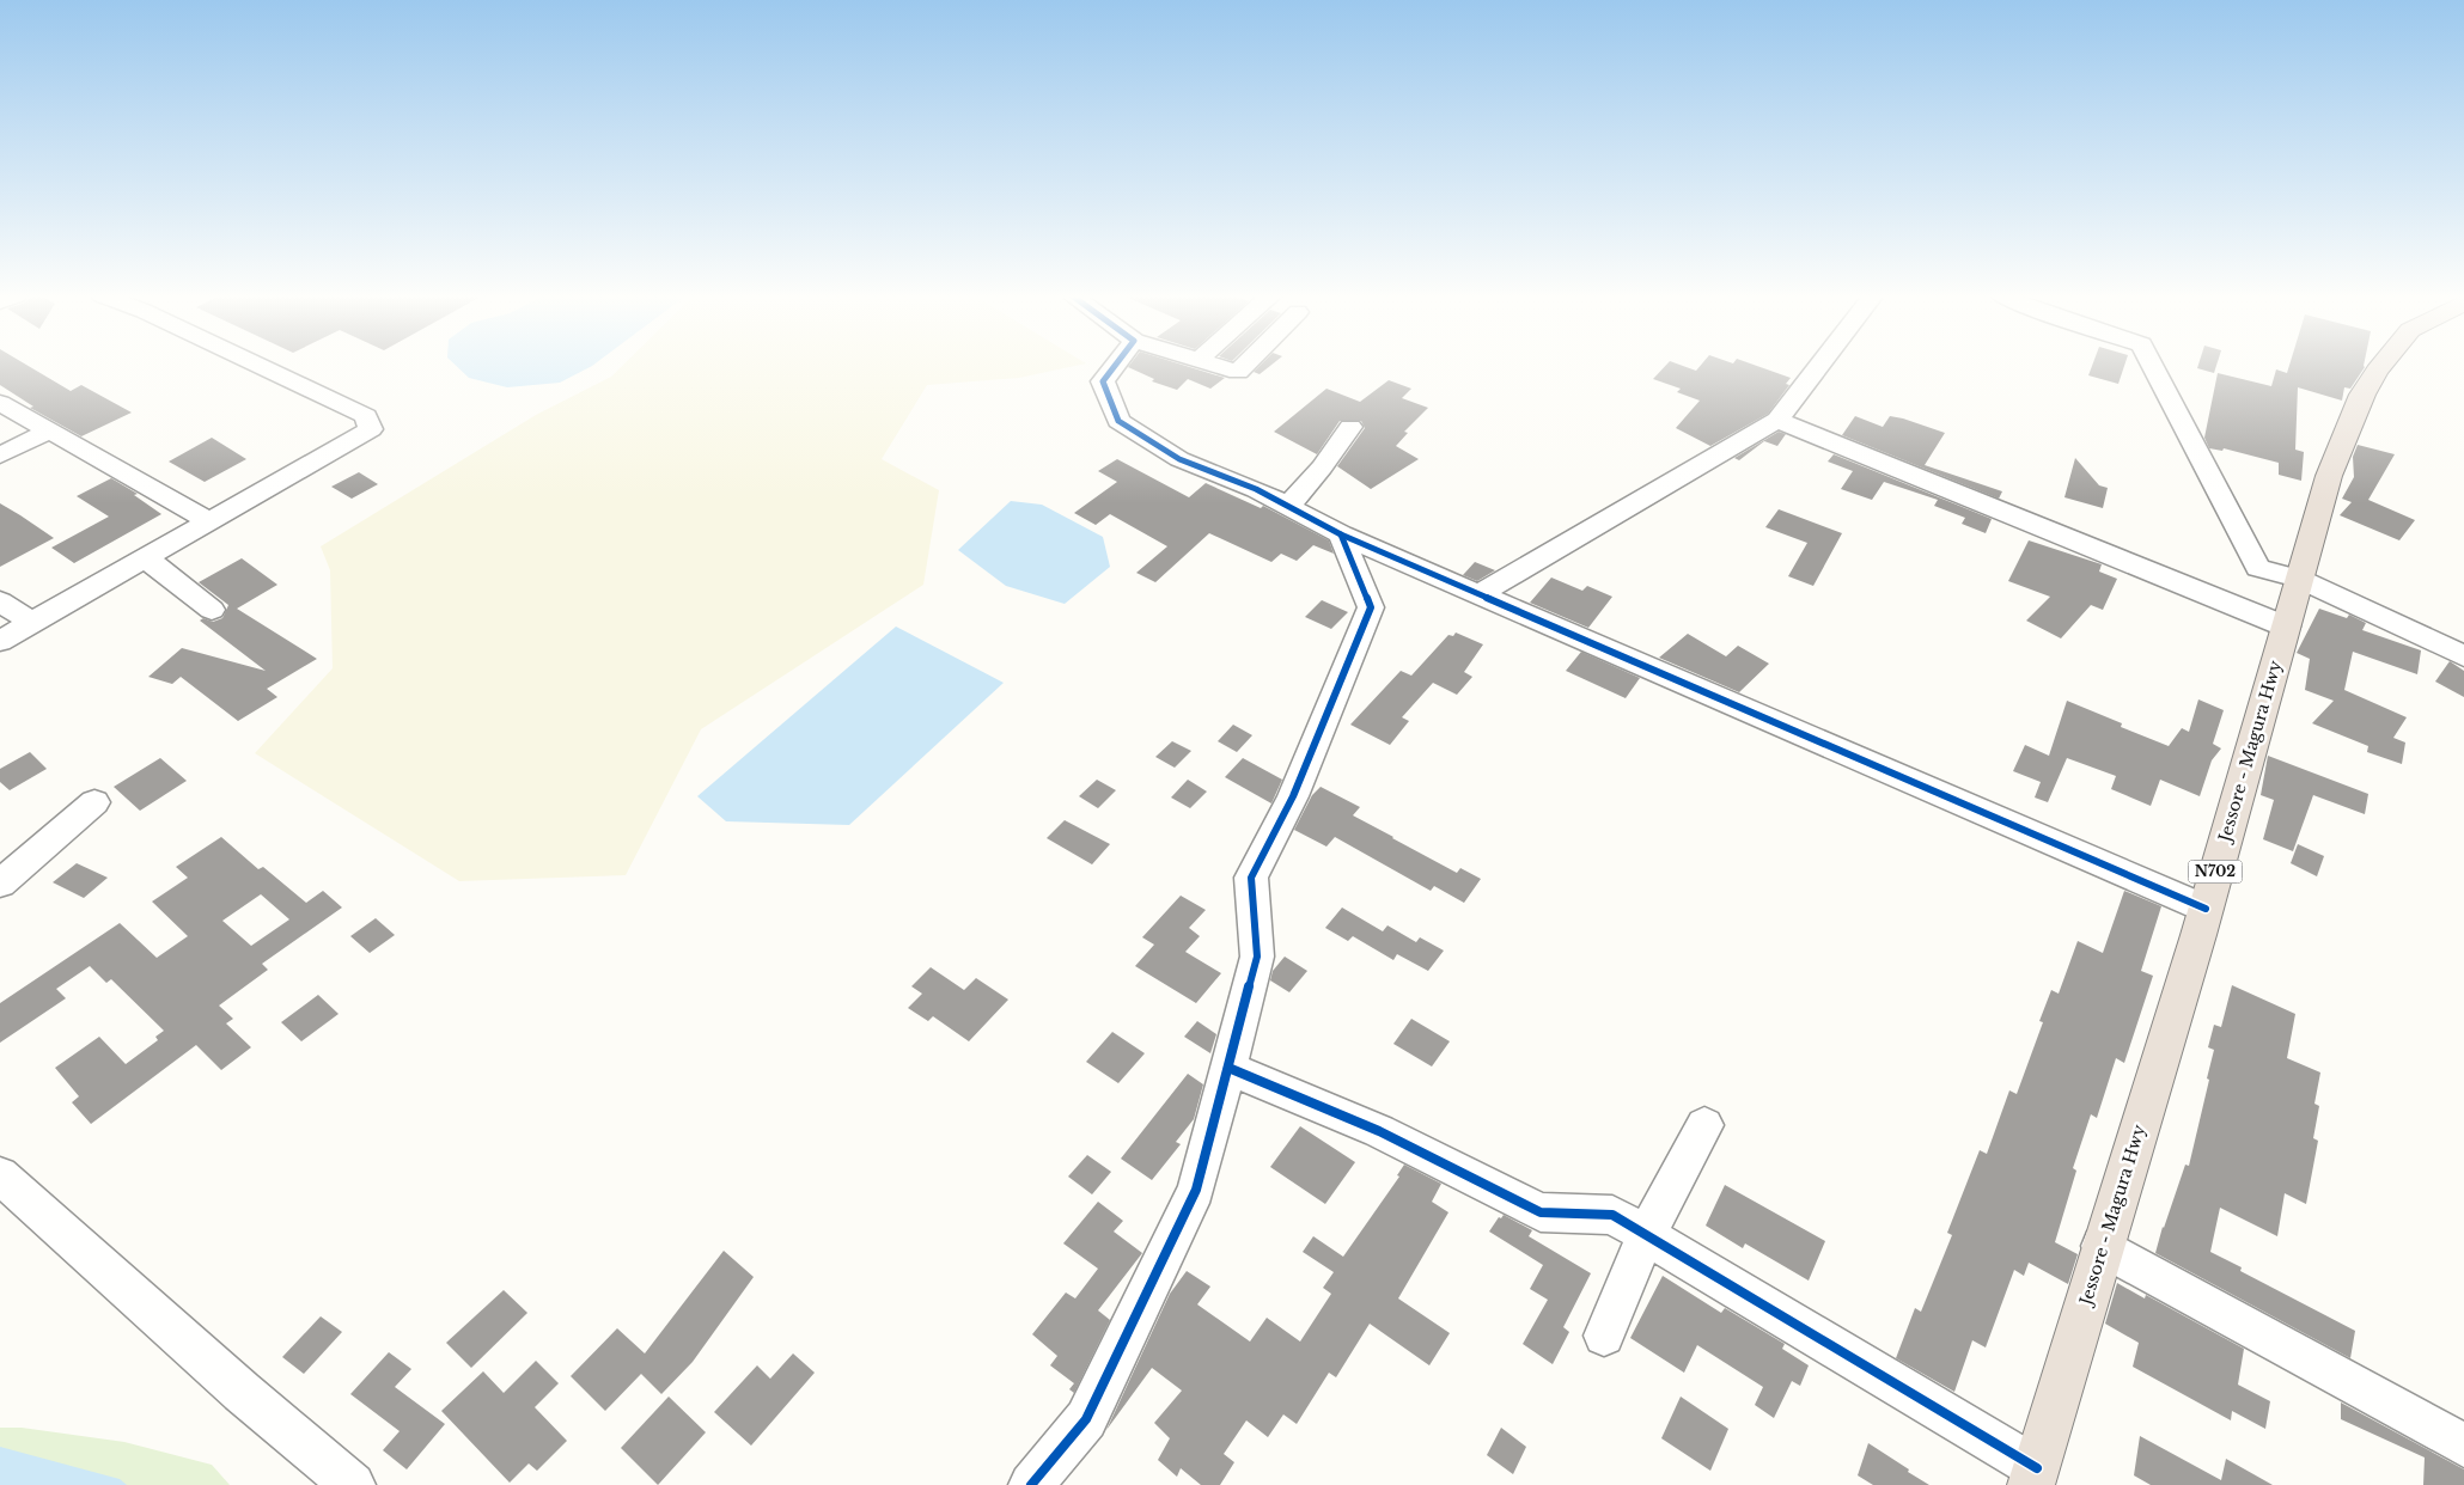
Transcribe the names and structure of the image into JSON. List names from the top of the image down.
{
  "streets": {
    "highway": ["Jessore - Magura Hwy", "N702"]
  }
}
